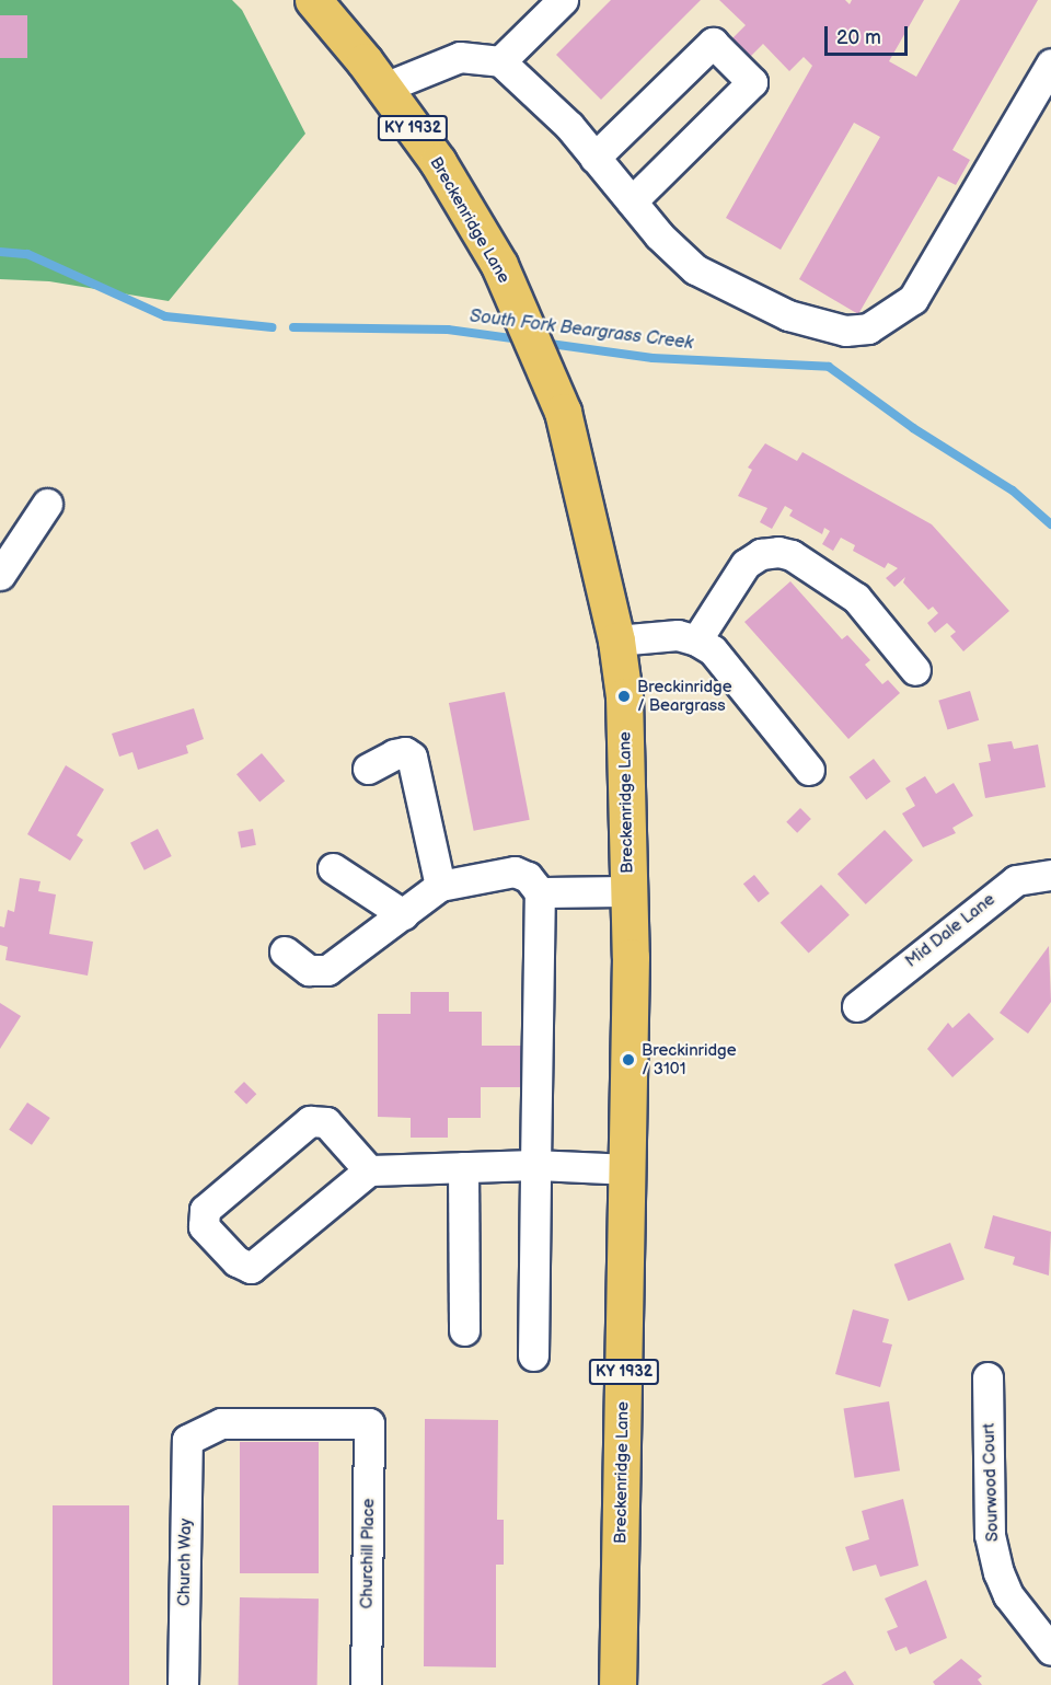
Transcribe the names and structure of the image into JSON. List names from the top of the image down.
{
  "streets": {
    "main road": ["KY 1932", "Breckenridge Lane"],
    "street": [
      "Mid Dale Lane",
      "Sourwood Court",
      "Churchill Place",
      "Church Way"
    ]
  },
  "crossings": [
    ["Churchill Place", "Church Way"]
  ],
  "water": ["South Fork Beargrass Creek"],
  "places": ["Breckinridge / Beargrass", "Breckinridge / 3101"],
  "scale_bar": "20 m"
}
